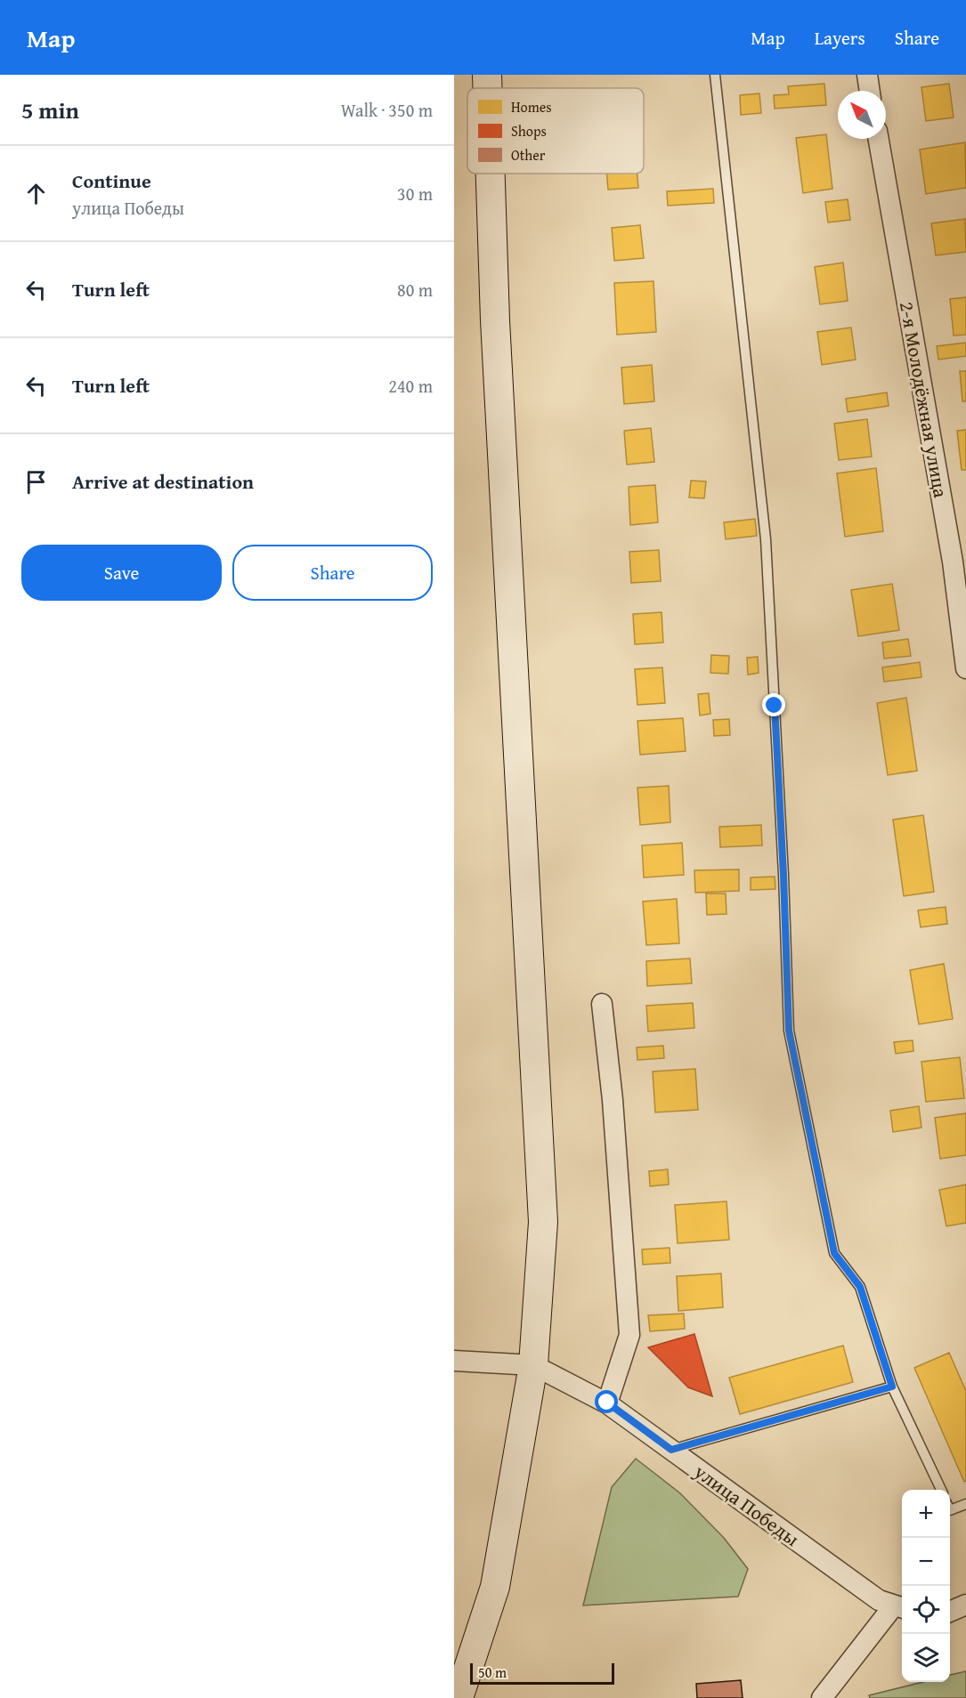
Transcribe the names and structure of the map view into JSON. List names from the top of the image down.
{
  "streets": {
    "street": ["2-я Молодёжная улица", "улица Победы"]
  },
  "legend": ["Homes", "Shops", "Other"],
  "scale_bar": "50 m",
  "north": "top left",
  "page": {
    "header": "Map",
    "nav": ["Map", "Layers", "Share"],
    "heading": ["5 min", "Walk · 350 m"],
    "list": [
      ["Continue", "улица Победы", "30 m"],
      ["Turn left", "80 m"],
      ["Turn left", "240 m"],
      "Arrive at destination"
    ],
    "buttons": ["Save", "Share"],
    "map_buttons": ["+", "−"],
    "scale": "50 m"
  }
}
